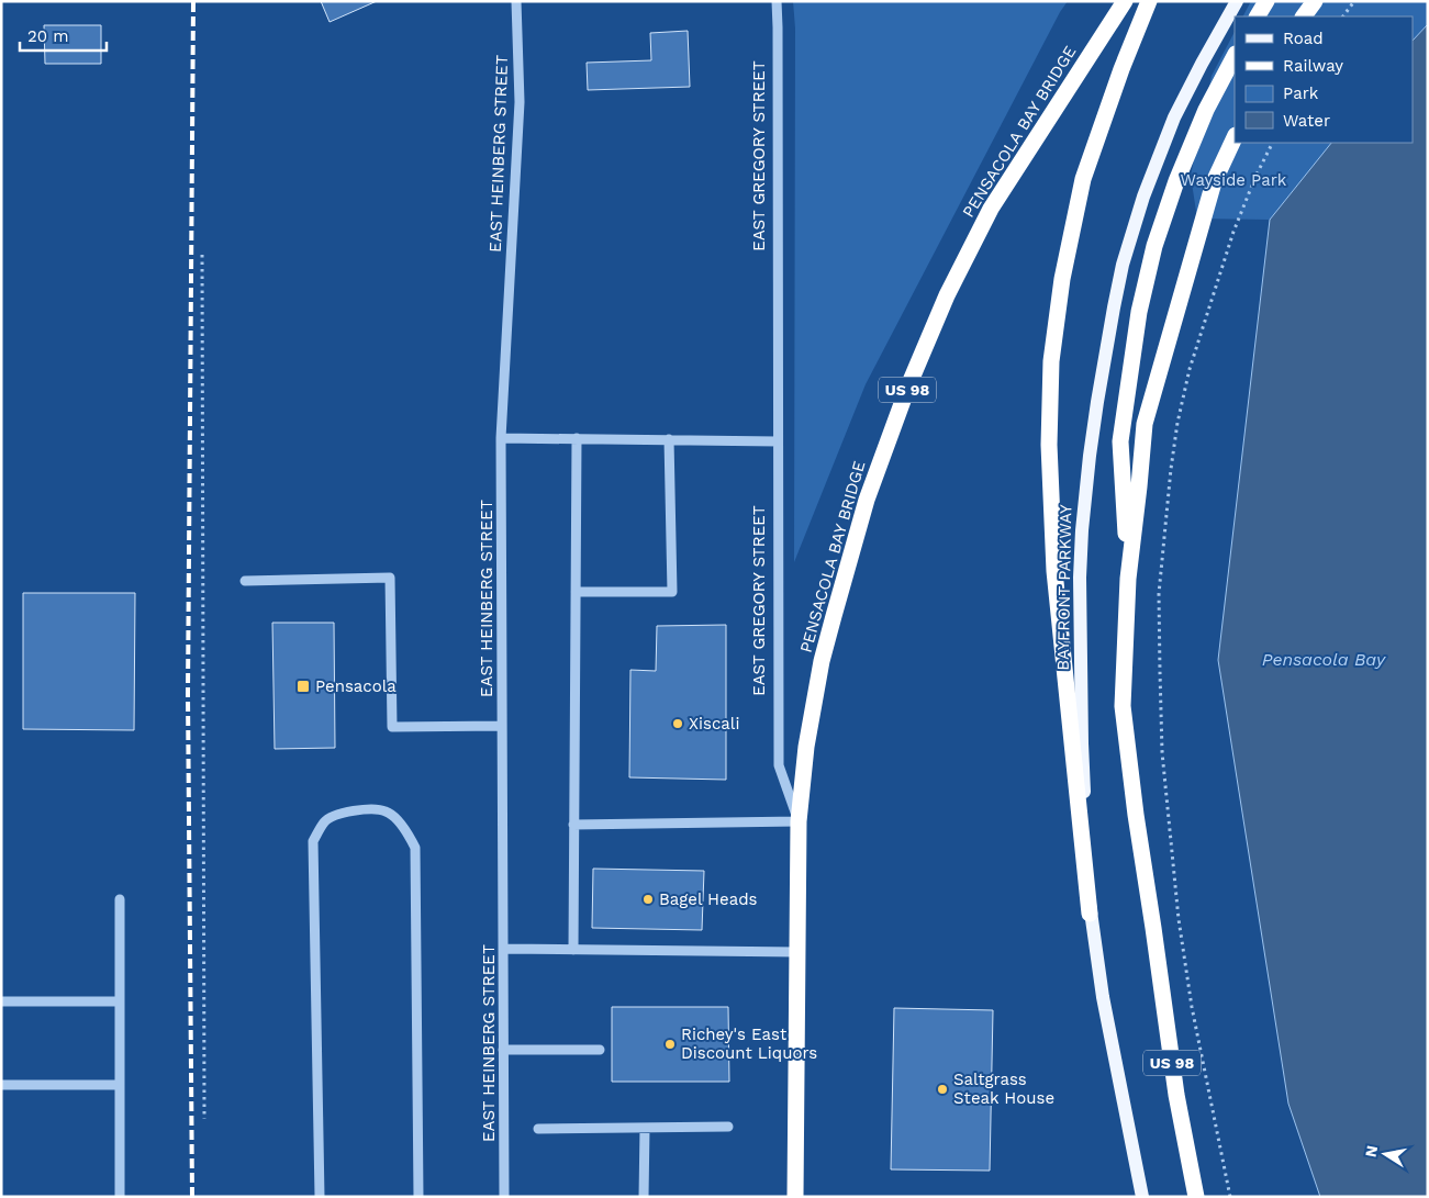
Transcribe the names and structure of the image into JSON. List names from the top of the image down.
{
  "streets": {
    "highway": ["PENSACOLA BAY BRIDGE", "EAST GREGORY STREET", "US 98"],
    "main road": ["BAYFRONT PARKWAY"],
    "street": ["EAST HEINBERG STREET"]
  },
  "crossings": [
    ["PENSACOLA BAY BRIDGE", "EAST GREGORY STREET"]
  ],
  "water": ["Pensacola Bay"],
  "parks": ["Wayside Park"],
  "places": {
    "transit": ["Pensacola"],
    "other": [
      "Xiscali",
      "Bagel Heads",
      "Richey's East Discount Liquors",
      "Saltgrass Steak House"
    ]
  },
  "legend": [
    "Road",
    "Railway",
    "Park",
    "Water"
  ],
  "scale_bar": "20 m",
  "north": "left"
}
